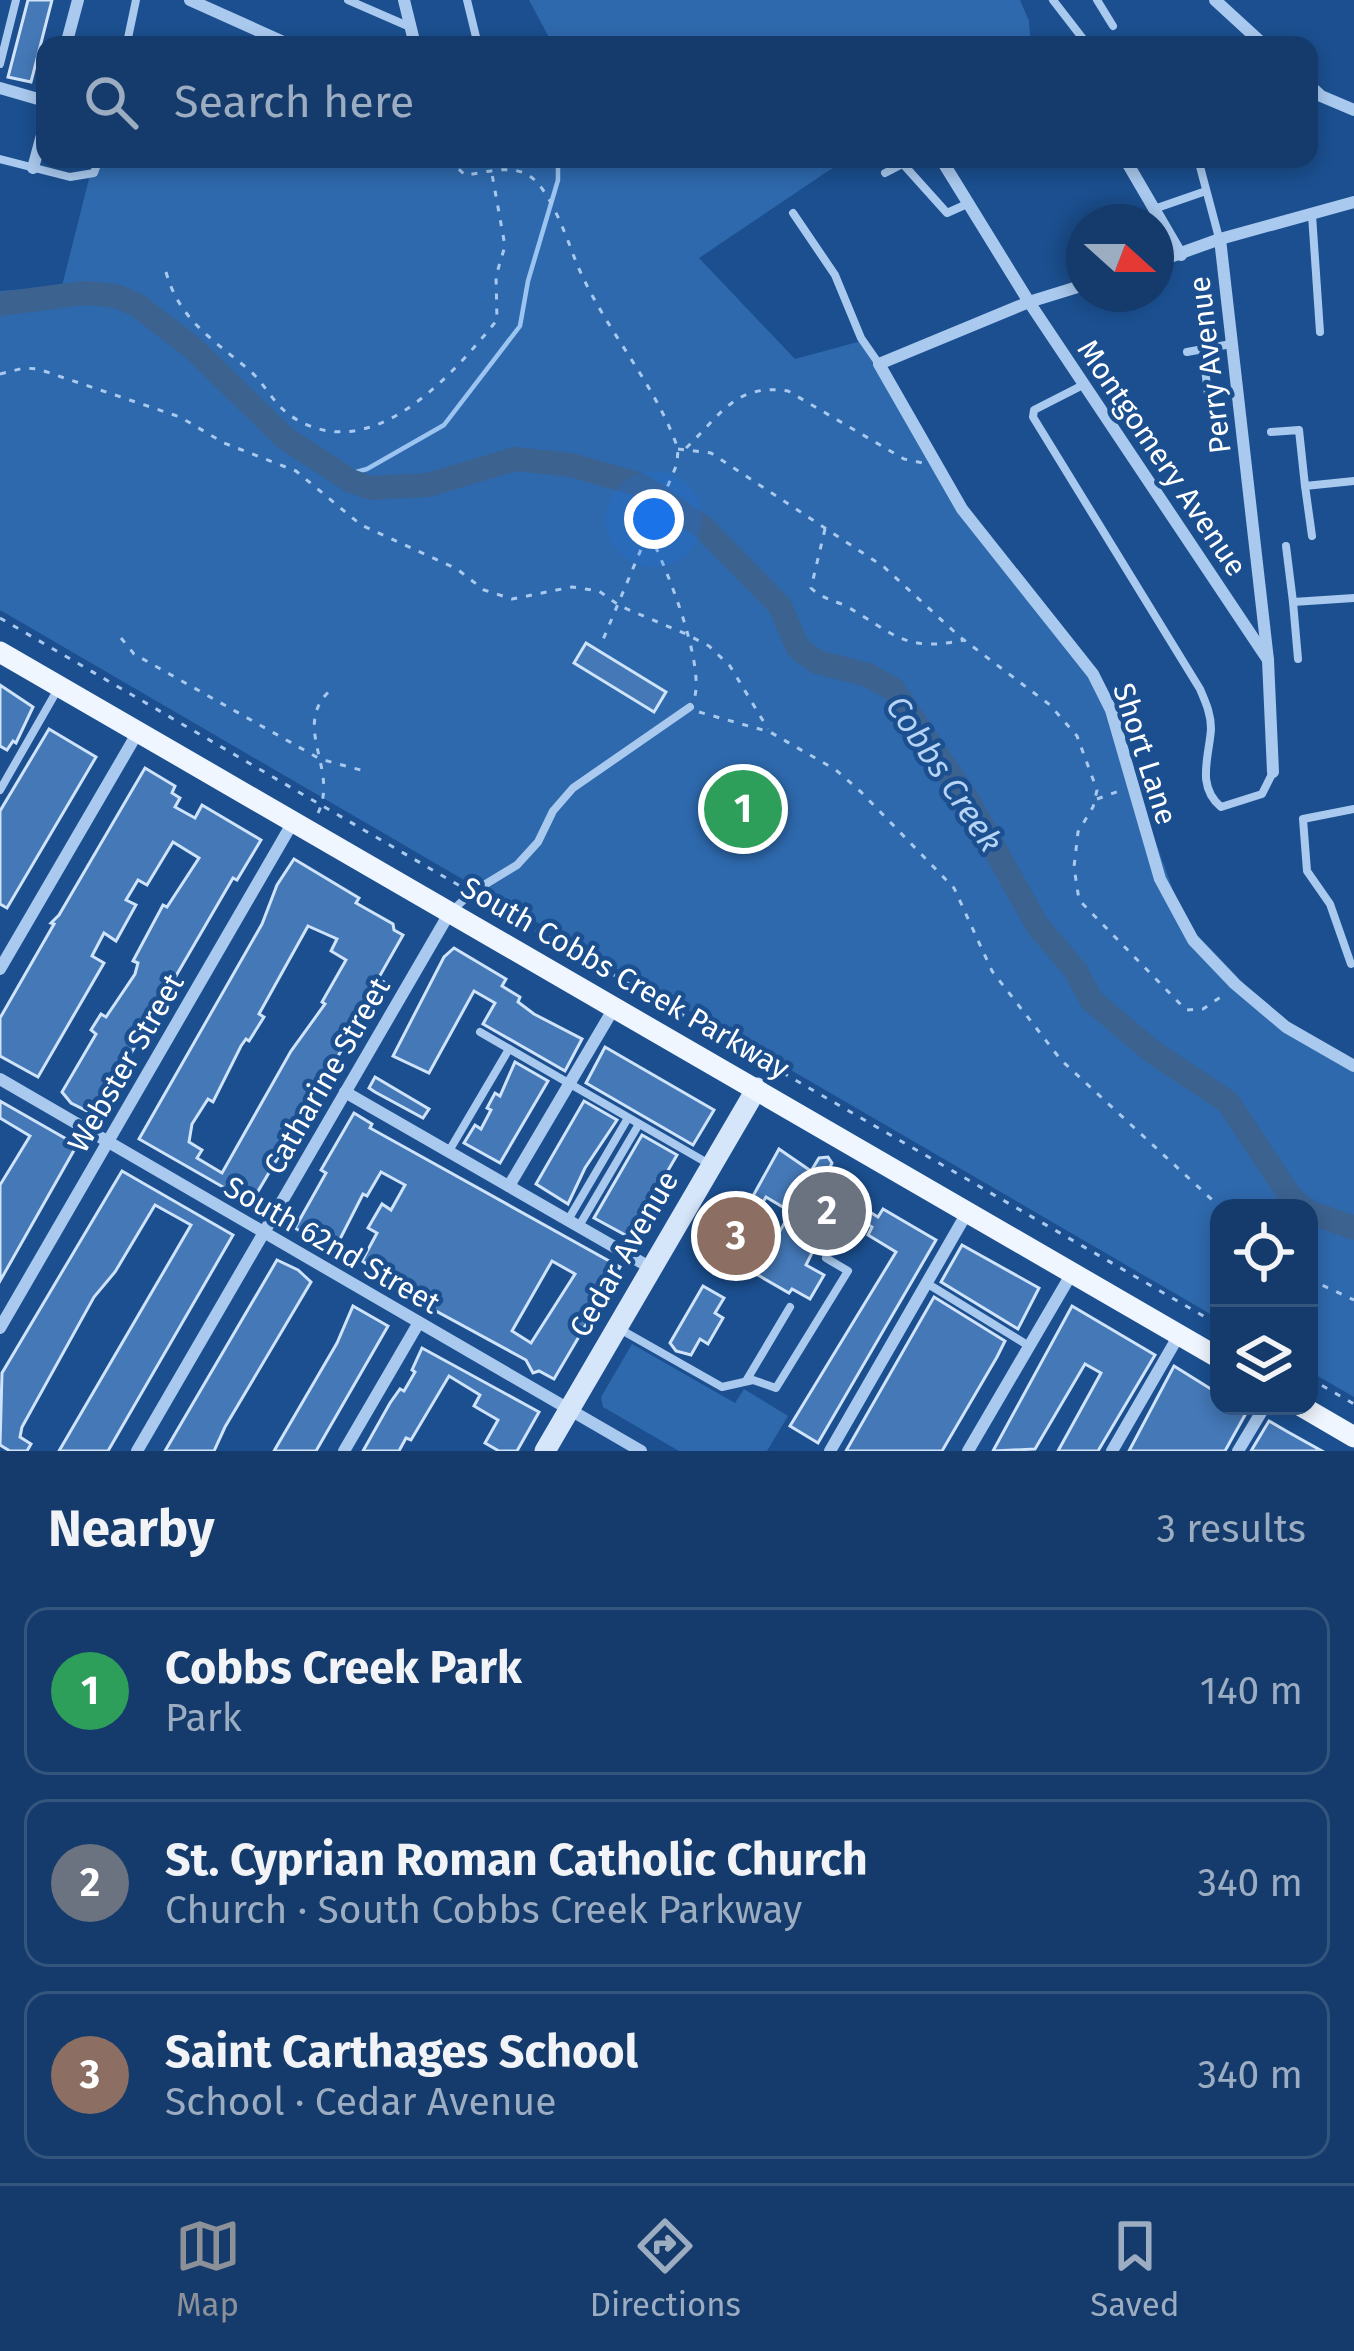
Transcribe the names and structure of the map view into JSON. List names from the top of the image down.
{
  "streets": {
    "main road": ["South Cobbs Creek Parkway"],
    "street": [
      "Perry Avenue",
      "Montgomery Avenue",
      "Short Lane",
      "Webster Street",
      "Catharine Street",
      "South 62nd Street",
      "Cedar Avenue"
    ]
  },
  "crossings": [
    ["Perry Avenue", "Montgomery Avenue"],
    ["South Cobbs Creek Parkway", "Webster Street"],
    ["South Cobbs Creek Parkway", "Catharine Street"],
    ["South Cobbs Creek Parkway", "Cedar Avenue"],
    ["Webster Street", "South 62nd Street"],
    ["Catharine Street", "South 62nd Street"],
    ["South 62nd Street", "Cedar Avenue"]
  ],
  "water": ["Cobbs Creek"],
  "north": "right",
  "page": {
    "search": "Search here",
    "pins": ["1", "2", "3"],
    "heading": ["Nearby", "3 results"],
    "list": [
      {
        "mark": "1",
        "name": "Cobbs Creek Park",
        "note": "Park",
        "value": "140 m"
      },
      {
        "mark": "2",
        "name": "St. Cyprian Roman Catholic Church",
        "note": "Church · South Cobbs Creek Parkway",
        "value": "340 m"
      },
      {
        "mark": "3",
        "name": "Saint Carthages School",
        "note": "School · Cedar Avenue",
        "value": "340 m"
      }
    ],
    "nav": ["Map", "Directions", "Saved"]
  }
}
